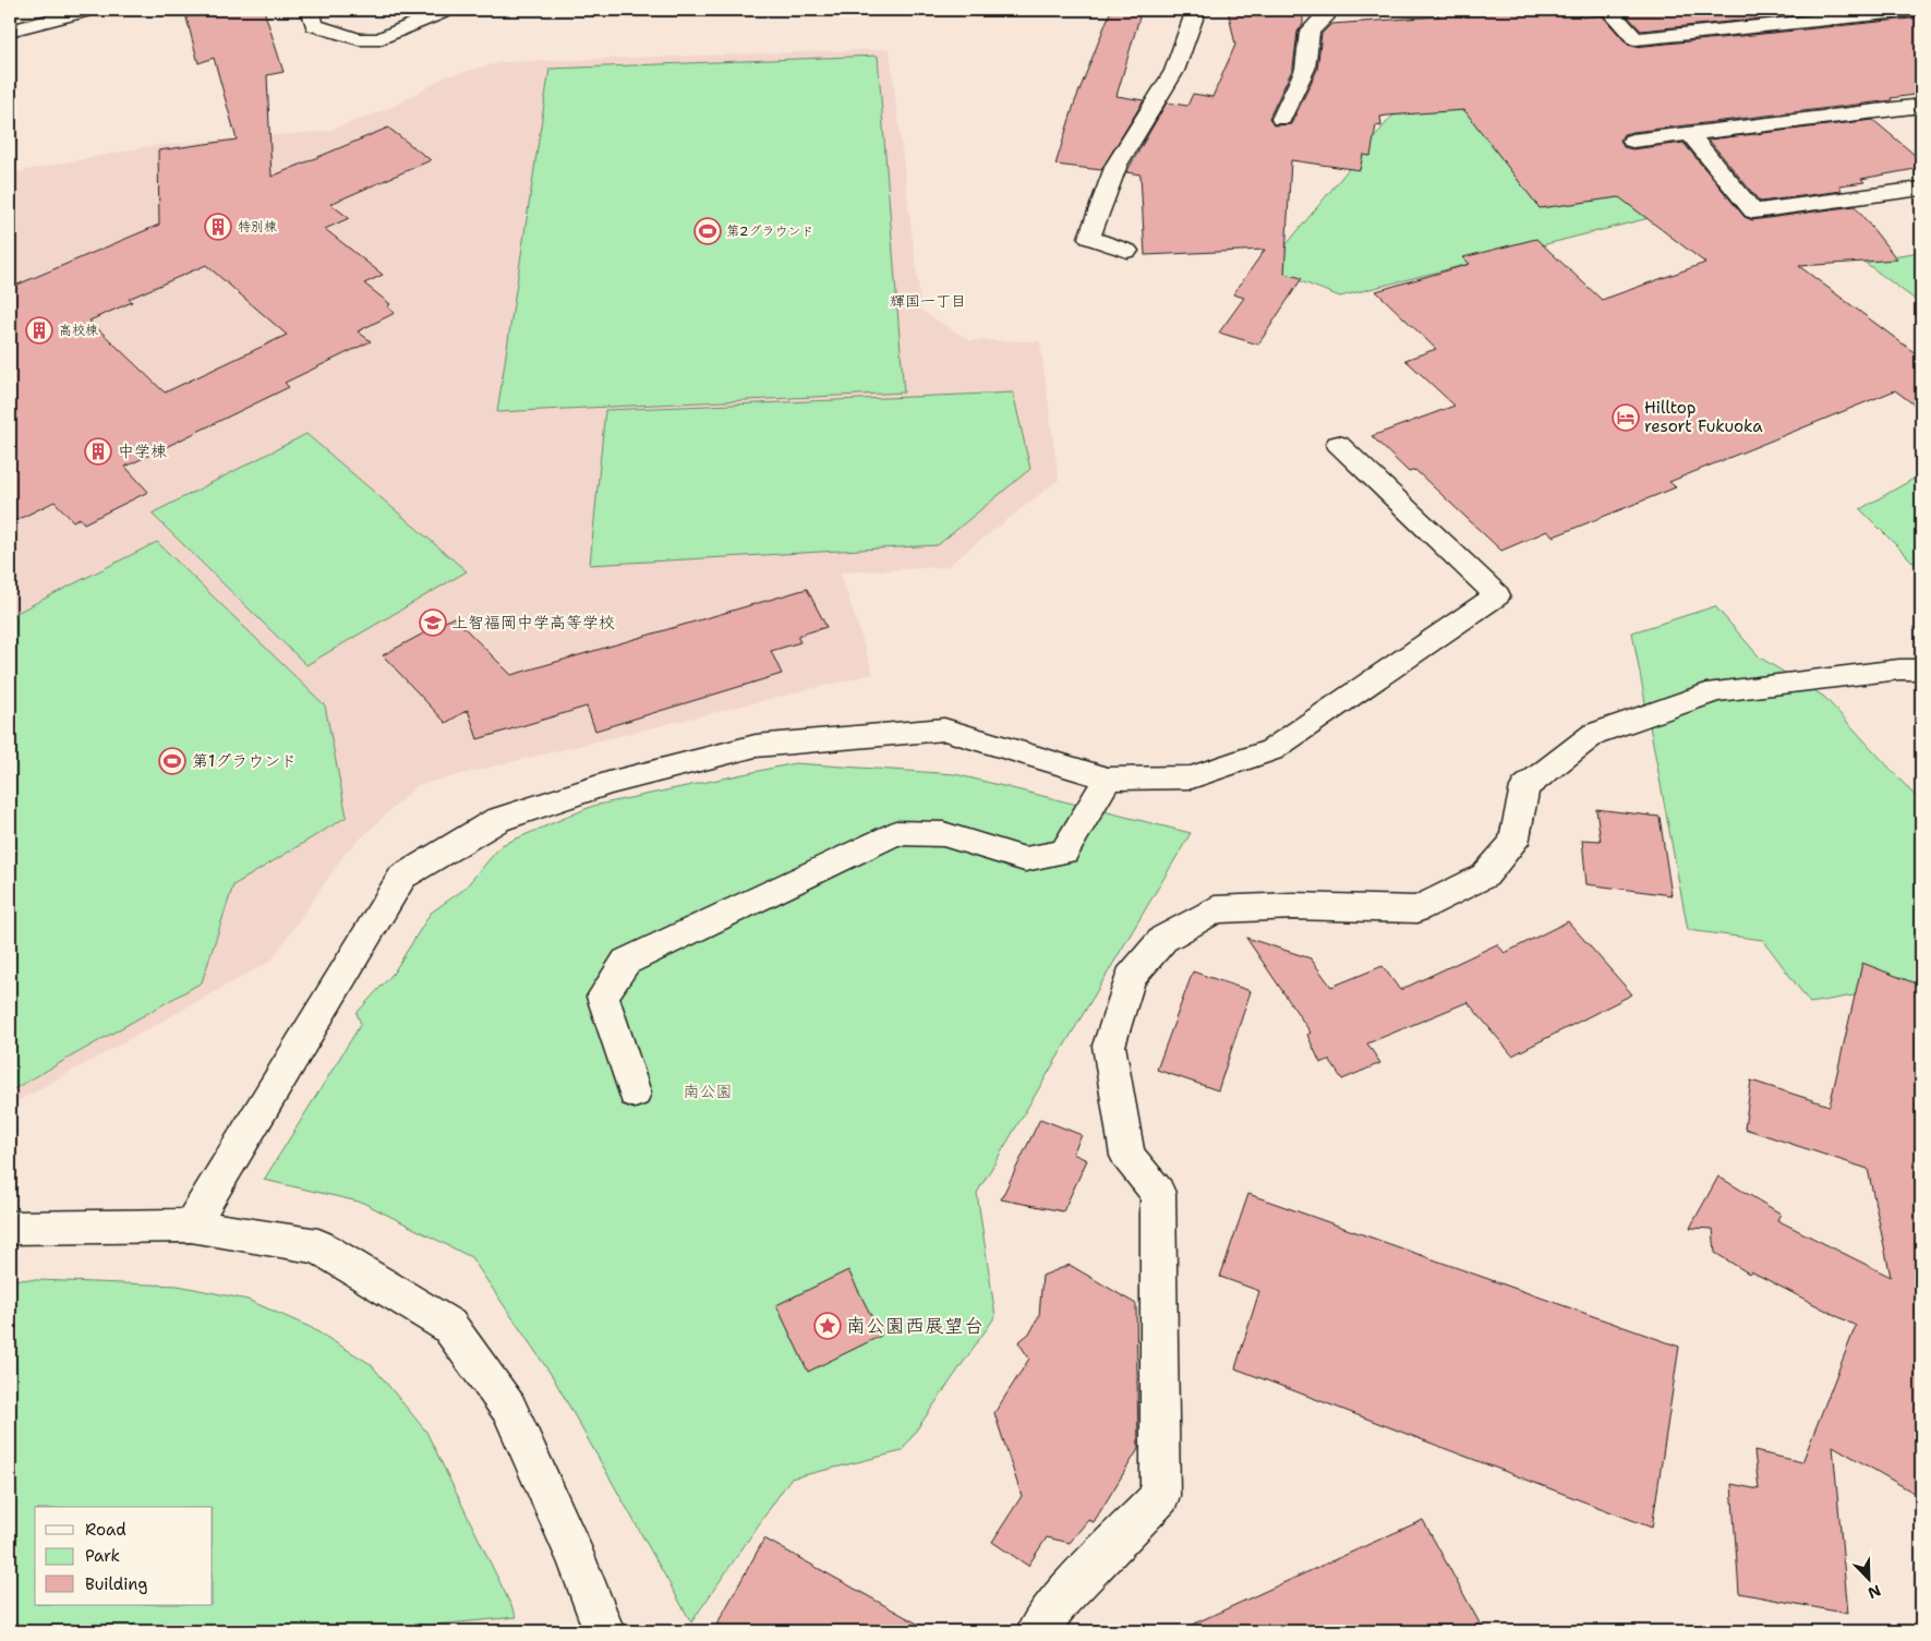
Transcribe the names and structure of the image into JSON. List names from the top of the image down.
{
  "districts": ["輝国一丁目"],
  "parks": ["南公園"],
  "places": {
    "building": ["特別棟", "高校棟", "中学棟"],
    "sports": ["第2グラウンド", "第1グラウンド"],
    "hotel": ["Hilltop resort Fukuoka"],
    "school or university": ["上智福岡中学高等学校"],
    "place": ["南公園西展望台"]
  },
  "legend": ["Road", "Park", "Building"],
  "north": "bottom right"
}
